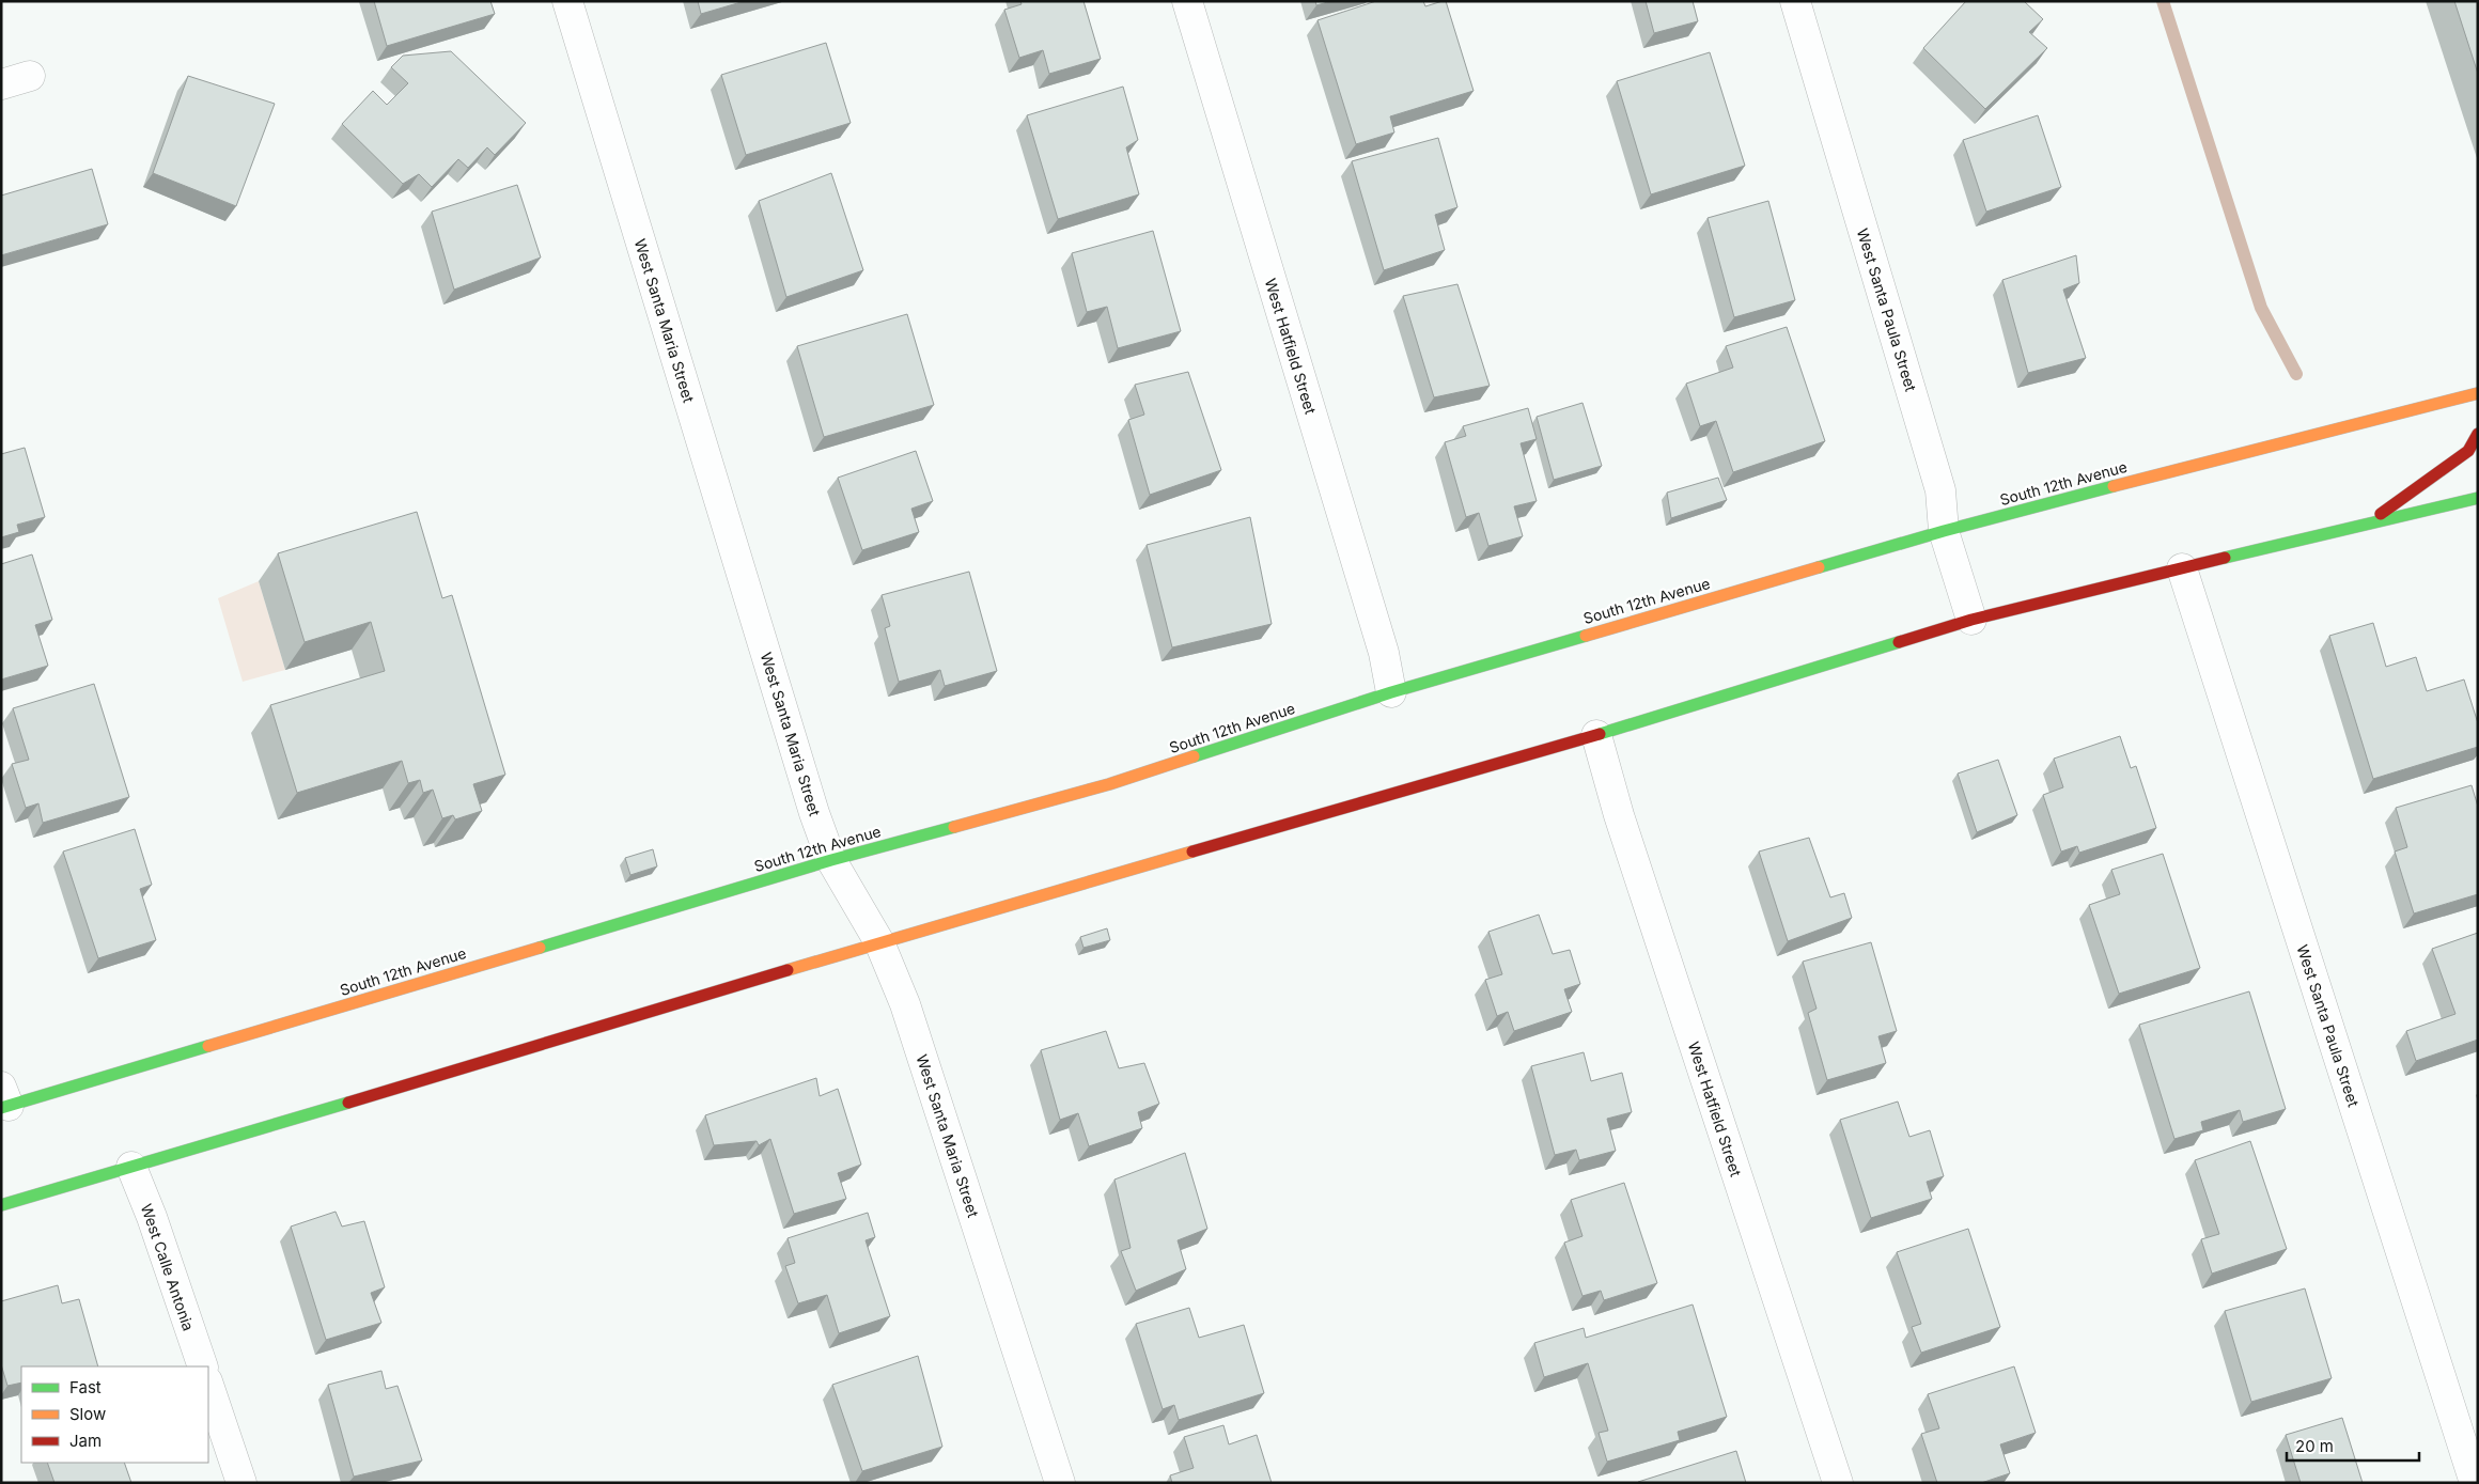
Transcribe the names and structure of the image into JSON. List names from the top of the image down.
{
  "streets": {
    "main road": ["South 12th Avenue"],
    "street": [
      "West Santa Paula Street",
      "West Santa Maria Street",
      "West Hatfield Street",
      "West Calle Antonia"
    ]
  },
  "crossings": [
    ["West Santa Paula Street", "South 12th Avenue"],
    ["West Santa Maria Street", "South 12th Avenue"],
    ["West Hatfield Street", "South 12th Avenue"]
  ],
  "legend": ["Fast", "Slow", "Jam"],
  "scale_bar": "20 m"
}
